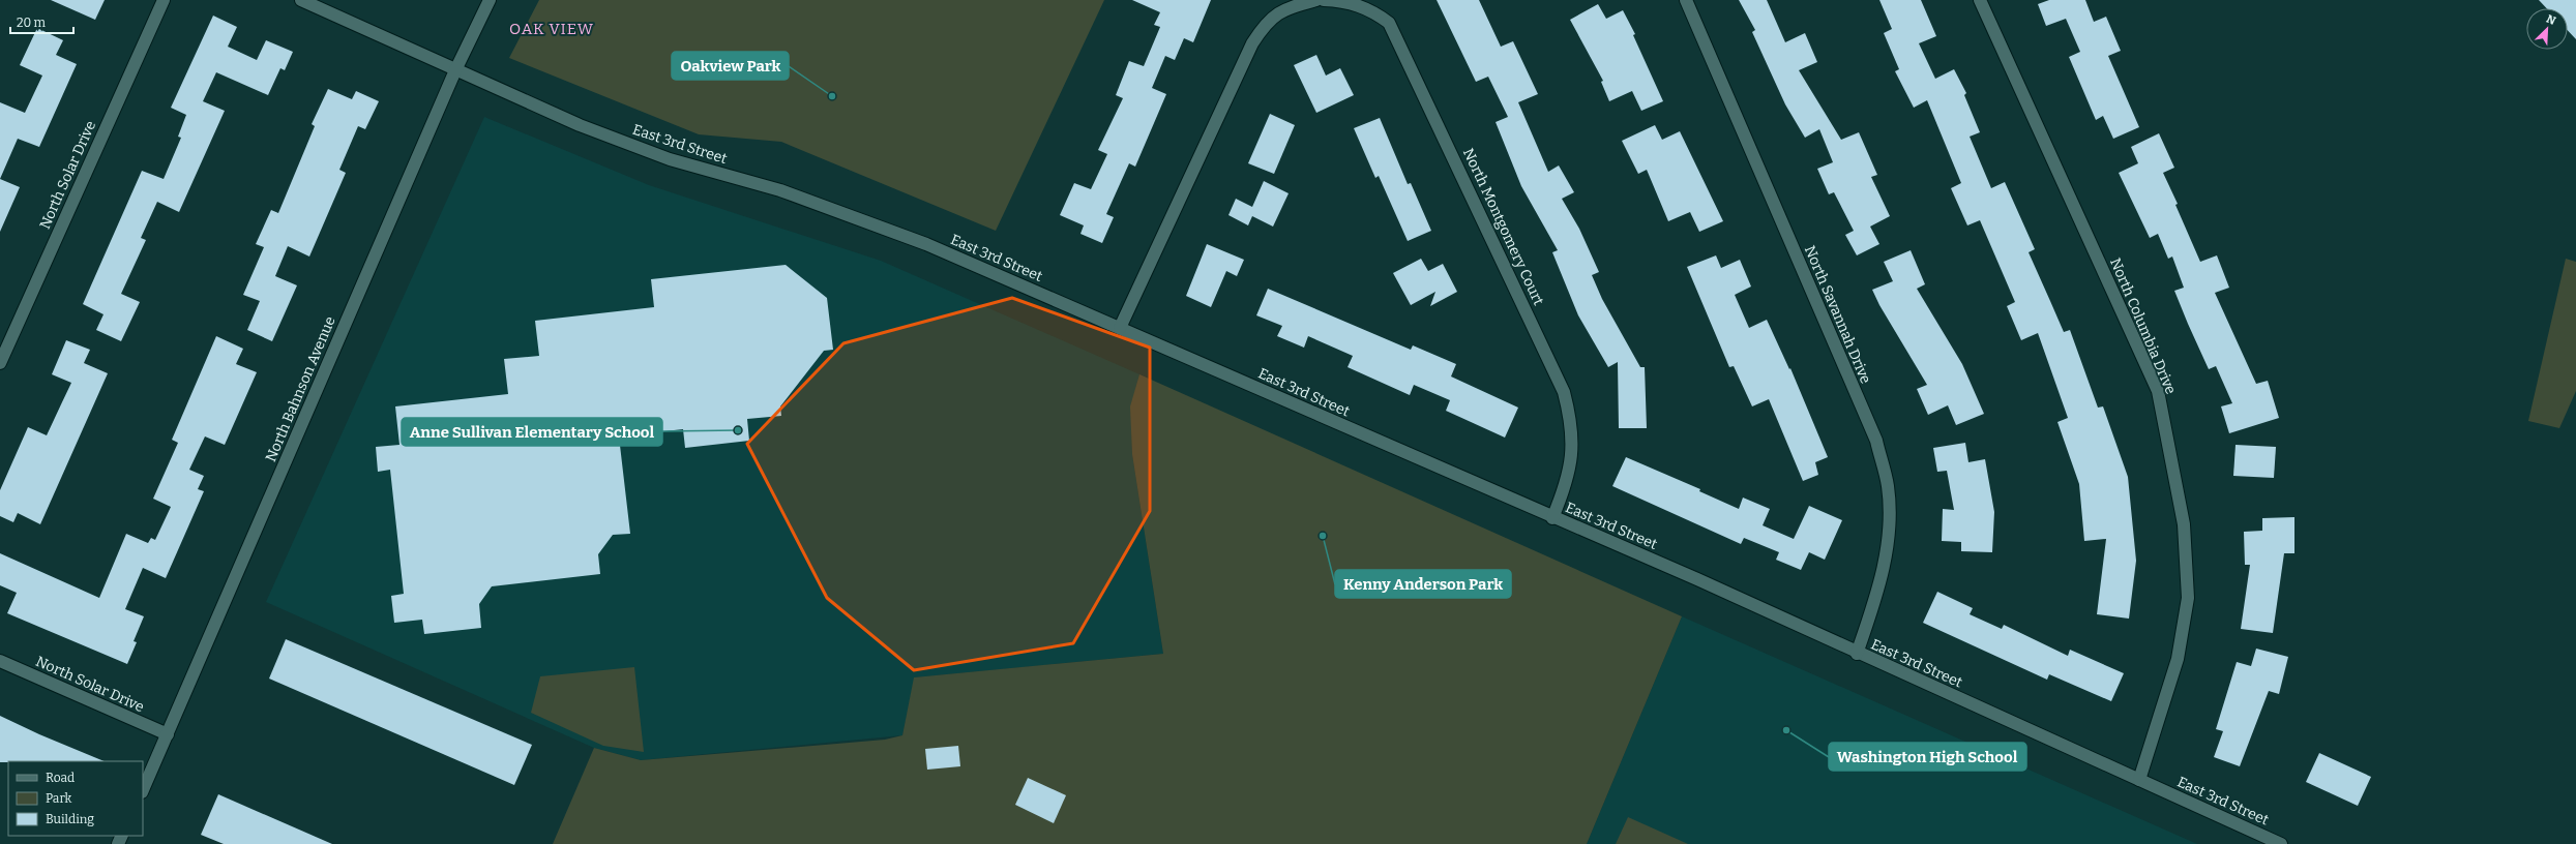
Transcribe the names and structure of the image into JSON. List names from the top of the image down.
{
  "streets": {
    "street": [
      "East 3rd Street",
      "North Solar Drive",
      "North Montgomery Court",
      "North Savannah Drive",
      "North Columbia Drive",
      "North Bahnson Avenue"
    ]
  },
  "crossings": [
    ["East 3rd Street", "North Montgomery Court"],
    ["East 3rd Street", "North Savannah Drive"],
    ["East 3rd Street", "North Columbia Drive"],
    ["East 3rd Street", "North Bahnson Avenue"],
    ["North Solar Drive", "North Bahnson Avenue"]
  ],
  "districts": ["OAK VIEW"],
  "places": [
    "Oakview Park",
    "Anne Sullivan Elementary School",
    "Kenny Anderson Park",
    "Washington High School"
  ],
  "legend": ["Road", "Park", "Building"],
  "scale_bar": "20 m",
  "north": "top right"
}
